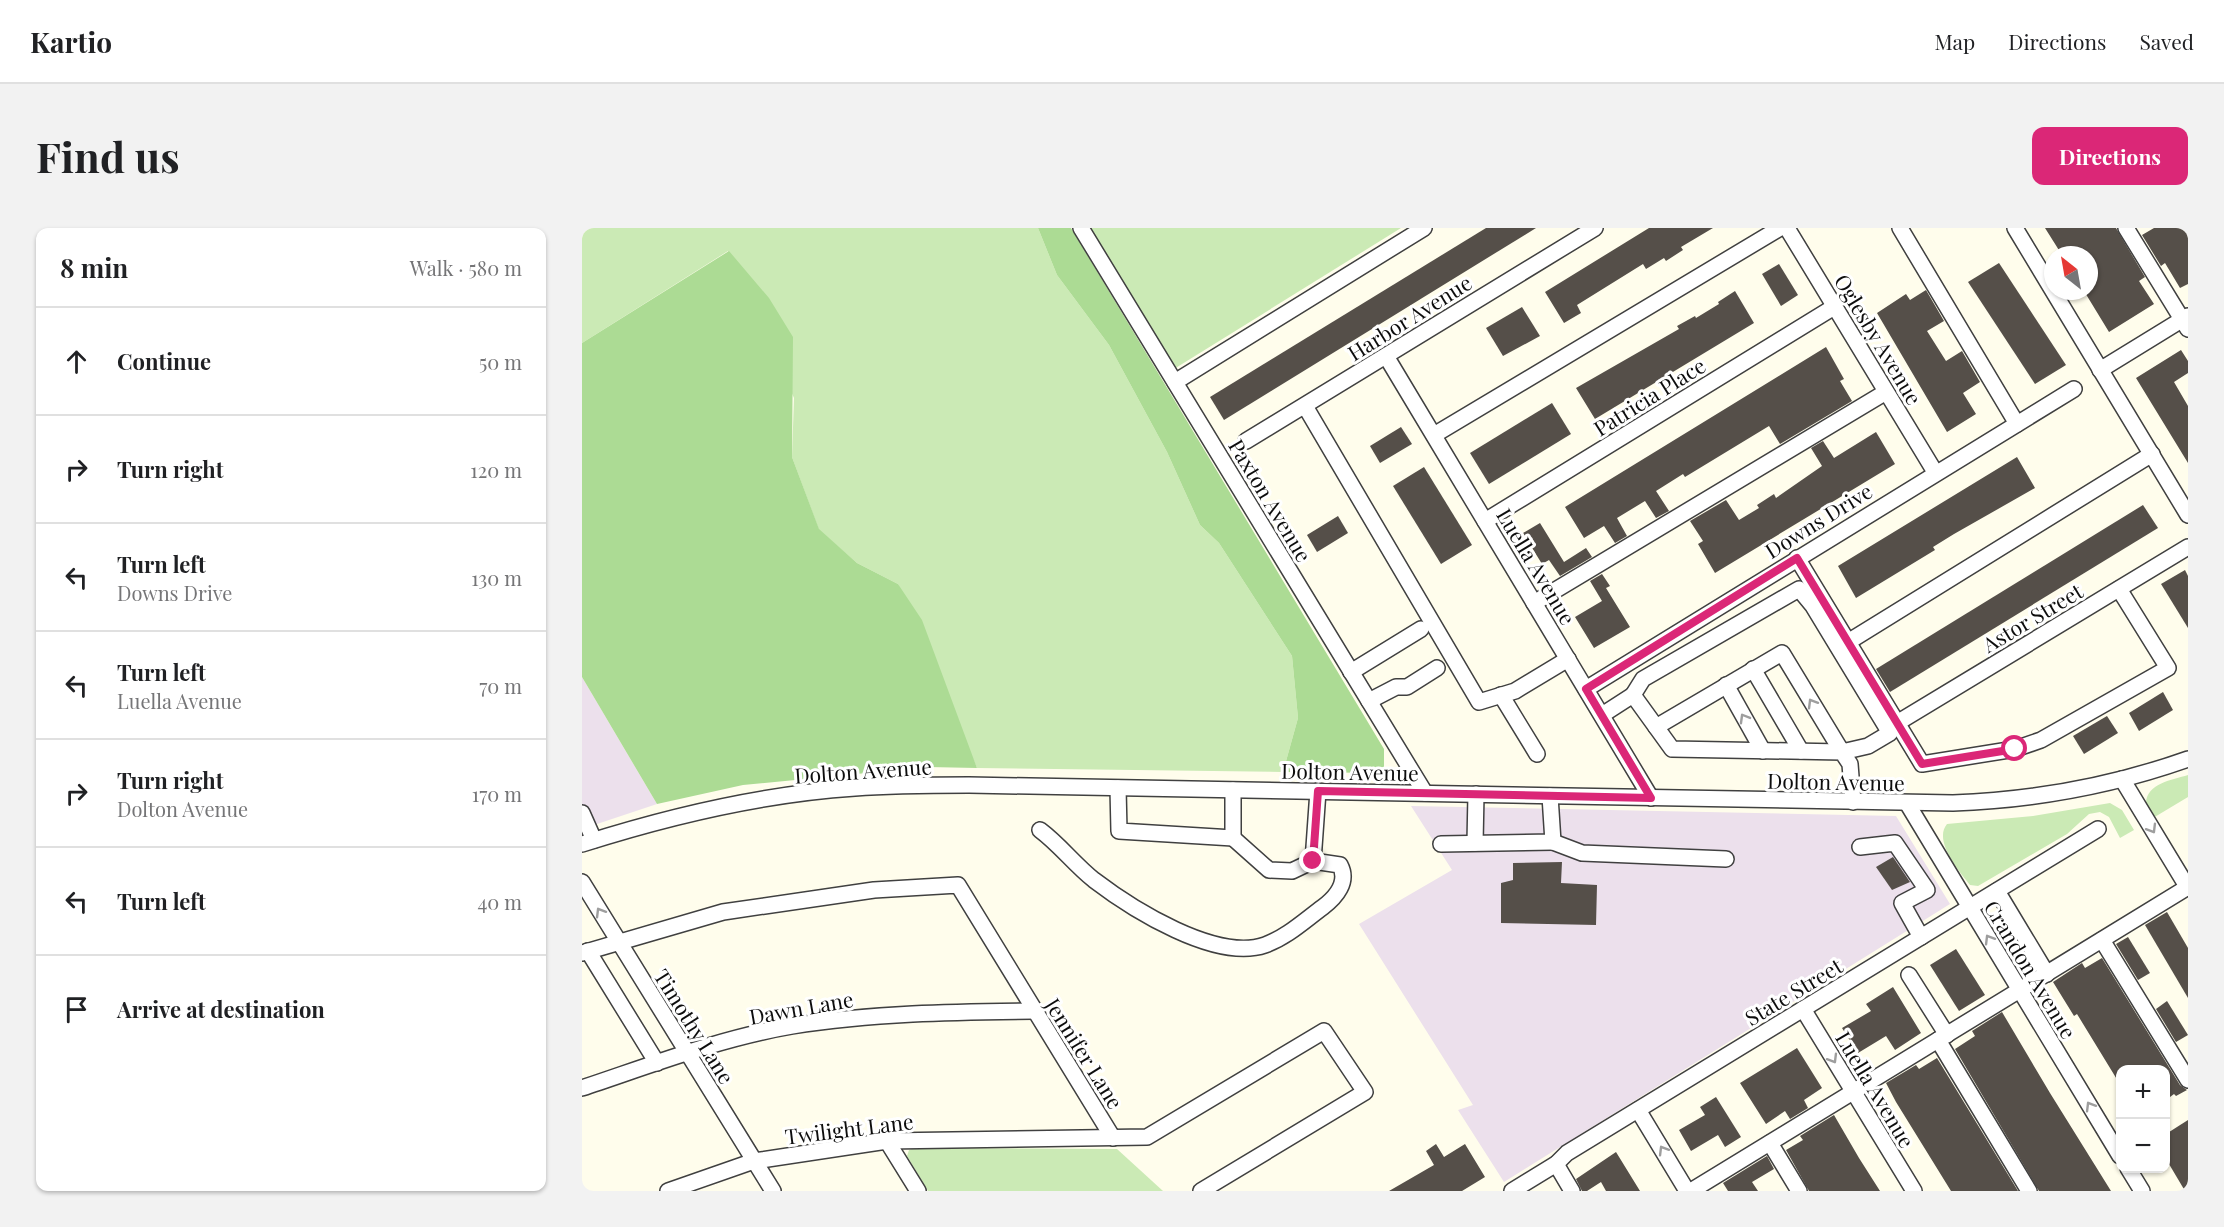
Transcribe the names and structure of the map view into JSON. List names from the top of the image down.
{
  "streets": {
    "street": [
      "Harbor Avenue",
      "Oglesby Avenue",
      "Patricia Place",
      "Paxton Avenue",
      "Downs Drive",
      "Luella Avenue",
      "Astor Street",
      "Dolton Avenue",
      "Crandon Avenue",
      "State Street",
      "Dawn Lane",
      "Timothy Lane",
      "Jennifer Lane",
      "Twilight Lane"
    ]
  },
  "crossings": [
    ["Harbor Avenue", "Luella Avenue"],
    ["Oglesby Avenue", "Patricia Place"],
    ["Oglesby Avenue", "Downs Drive"],
    ["Patricia Place", "Luella Avenue"],
    ["Paxton Avenue", "Dolton Avenue"],
    ["Downs Drive", "Luella Avenue"],
    ["Luella Avenue", "Dolton Avenue"],
    ["Luella Avenue", "State Street"],
    ["Dolton Avenue", "Crandon Avenue"],
    ["Crandon Avenue", "State Street"],
    ["Dawn Lane", "Timothy Lane"],
    ["Dawn Lane", "Jennifer Lane"],
    ["Timothy Lane", "Jennifer Lane"],
    ["Timothy Lane", "Twilight Lane"],
    ["Jennifer Lane", "Twilight Lane"]
  ],
  "north": "top left",
  "page": {
    "header": "Kartio",
    "nav": ["Map", "Directions", "Saved"],
    "buttons": "Directions",
    "title": "Find us",
    "heading": ["8 min", "Walk · 580 m"],
    "list": [
      ["Continue", "50 m"],
      ["Turn right", "120 m"],
      ["Turn left", "Downs Drive", "130 m"],
      ["Turn left", "Luella Avenue", "70 m"],
      ["Turn right", "Dolton Avenue", "170 m"],
      ["Turn left", "40 m"],
      "Arrive at destination"
    ],
    "map_buttons": ["+", "−"]
  }
}
